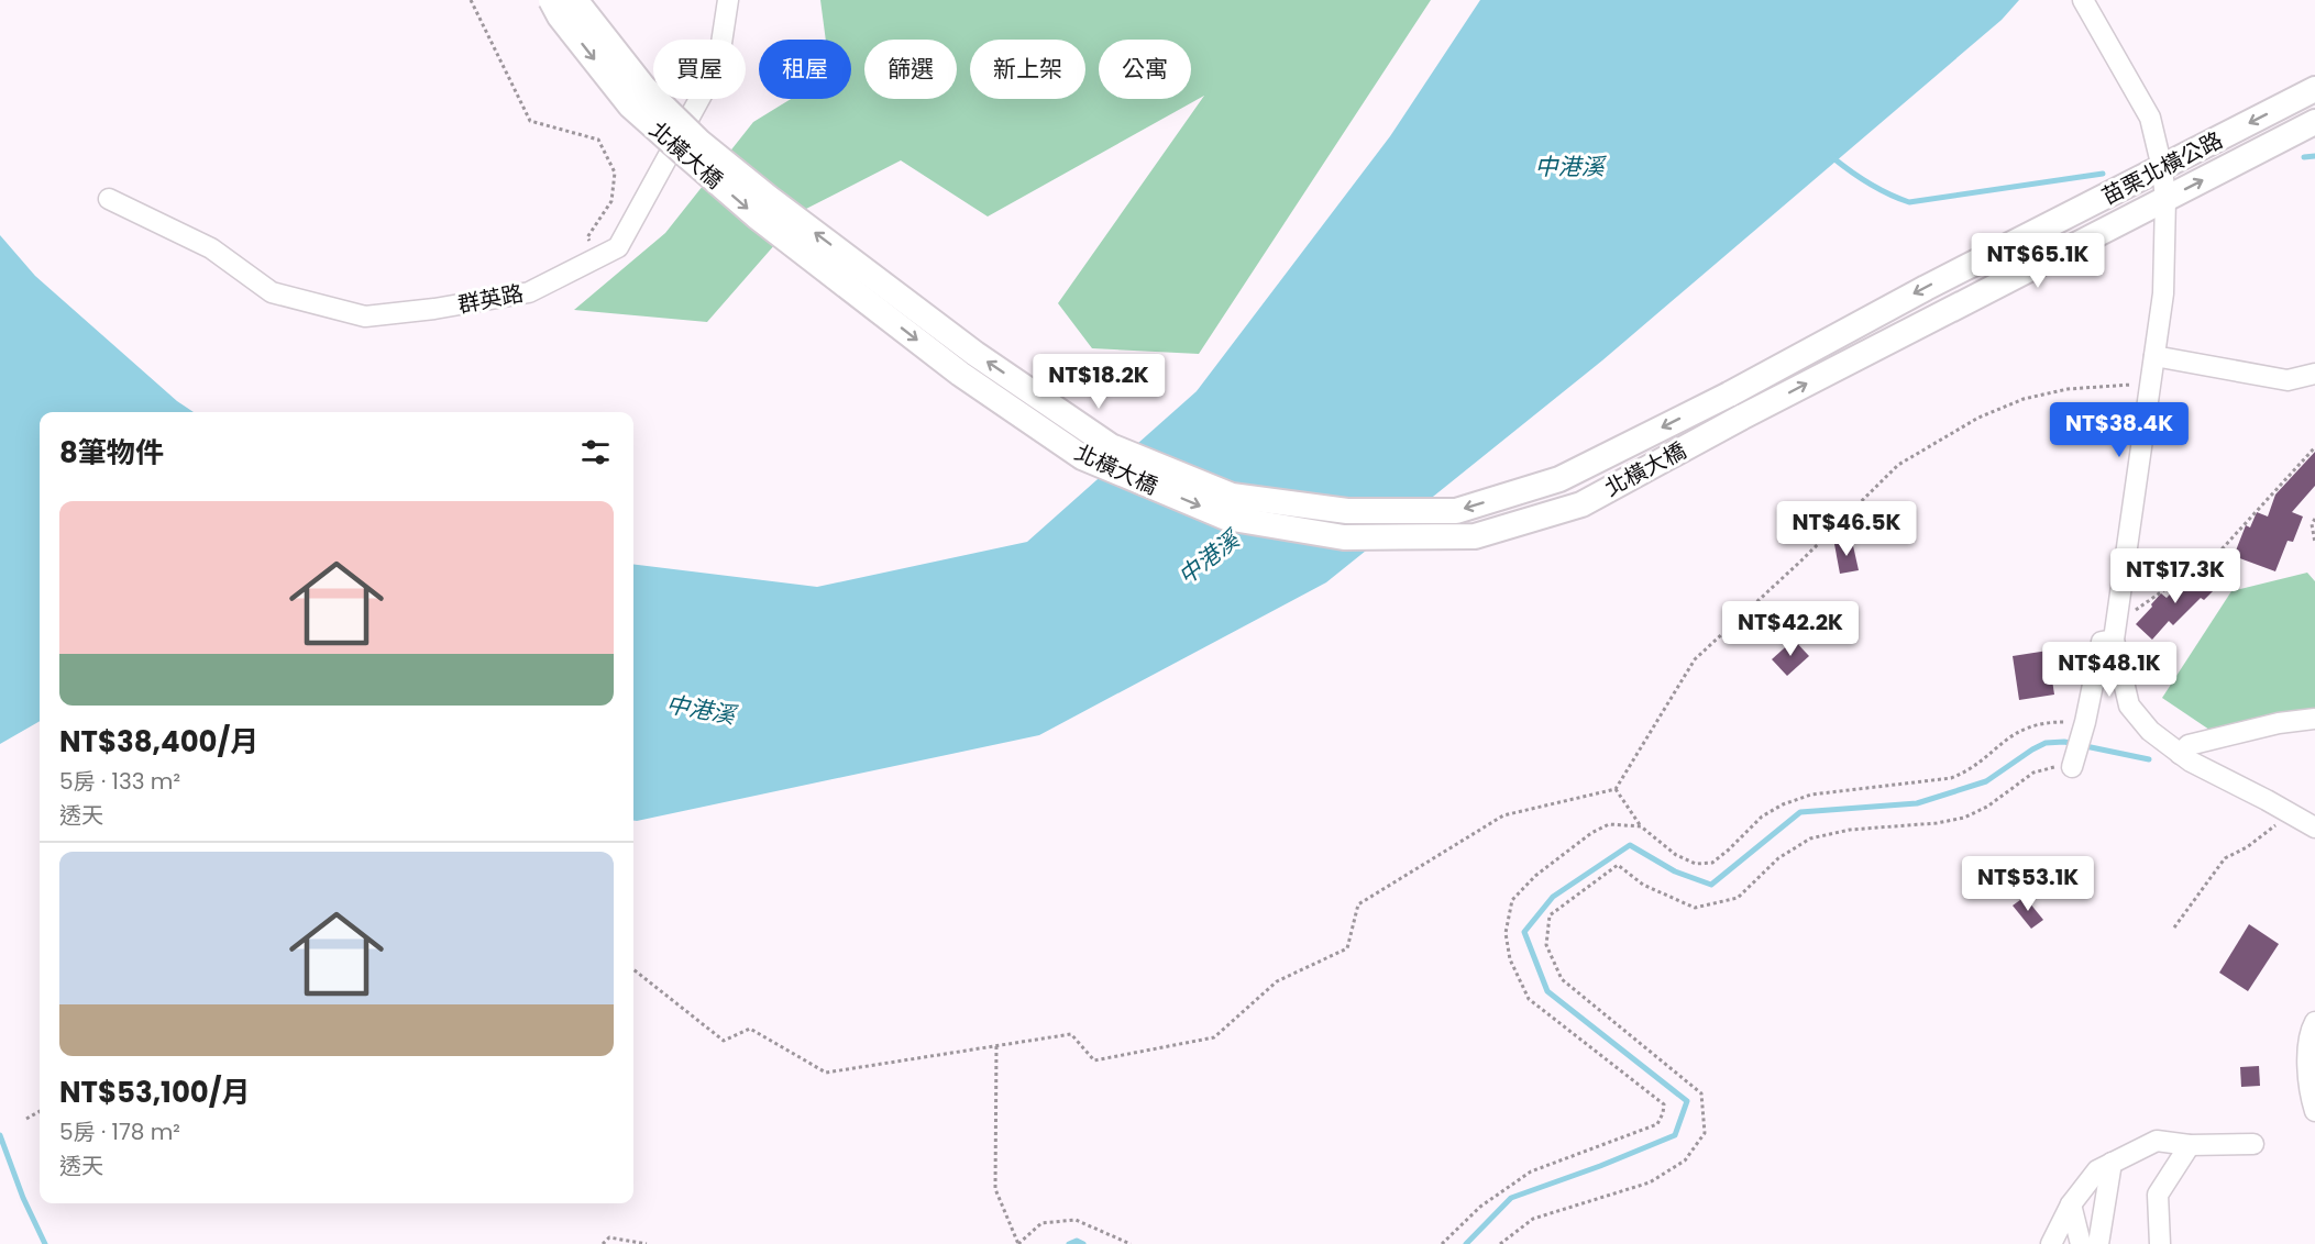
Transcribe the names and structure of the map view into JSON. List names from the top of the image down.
{
  "streets": {
    "main road": ["北橫大橋", "苗栗北橫公路"],
    "street": ["群英路"]
  },
  "crossings": [
    ["北橫大橋", "苗栗北橫公路"]
  ],
  "water": ["中港溪"],
  "page": {
    "chip": [
      "買屋",
      "租屋",
      "篩選",
      "新上架",
      "公寓"
    ],
    "price": [
      "NT$65.1K",
      "NT$18.2K",
      "NT$38.4K",
      "NT$46.5K",
      "NT$17.3K",
      "NT$42.2K",
      "NT$48.1K",
      "NT$53.1K"
    ],
    "heading": "8筆物件",
    "list": [
      {
        "name": "NT$38,400/月",
        "note": "5房 · 133 m² · 透天"
      },
      {
        "name": "NT$53,100/月",
        "note": "5房 · 178 m² · 透天"
      }
    ]
  }
}
